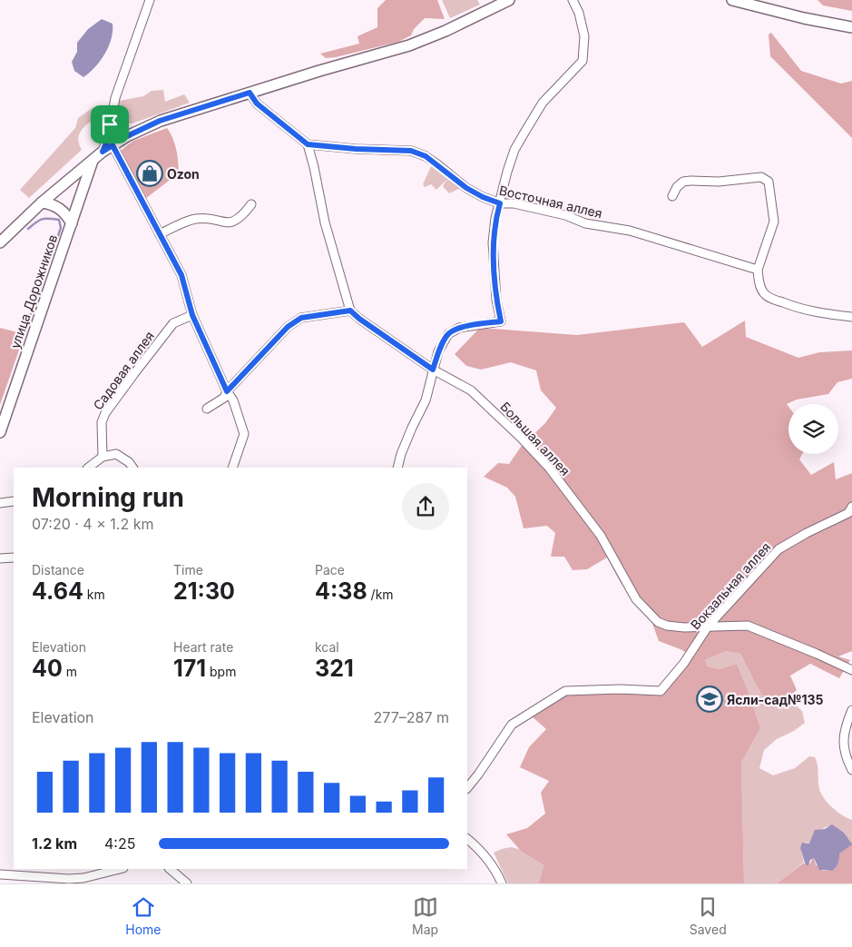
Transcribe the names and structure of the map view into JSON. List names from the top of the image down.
{
  "streets": {
    "main road": ["улица Дорожников"],
    "street": [
      "Восточная аллея",
      "Садовая аллея",
      "Большая аллея",
      "Вокзальная аллея"
    ]
  },
  "crossings": [
    ["Большая аллея", "Вокзальная аллея"]
  ],
  "places": {
    "shop": ["Ozon"],
    "school or university": ["Ясли-сад№135"]
  },
  "page": {
    "heading": ["Morning run", "07:20 · 4 × 1.2 km"],
    "stats": [
      ["Distance", "4.64 km"],
      ["Time", "21:30"],
      ["Pace", "4:38 /km"],
      ["Elevation", "40 m"],
      ["Heart rate", "171 bpm"],
      ["kcal", "321"]
    ],
    "chart": ["Elevation", "277–287 m"],
    "list": [
      {
        "name": "1.2 km",
        "note": "4:25"
      }
    ],
    "tabs": ["Home", "Map", "Saved"]
  }
}
